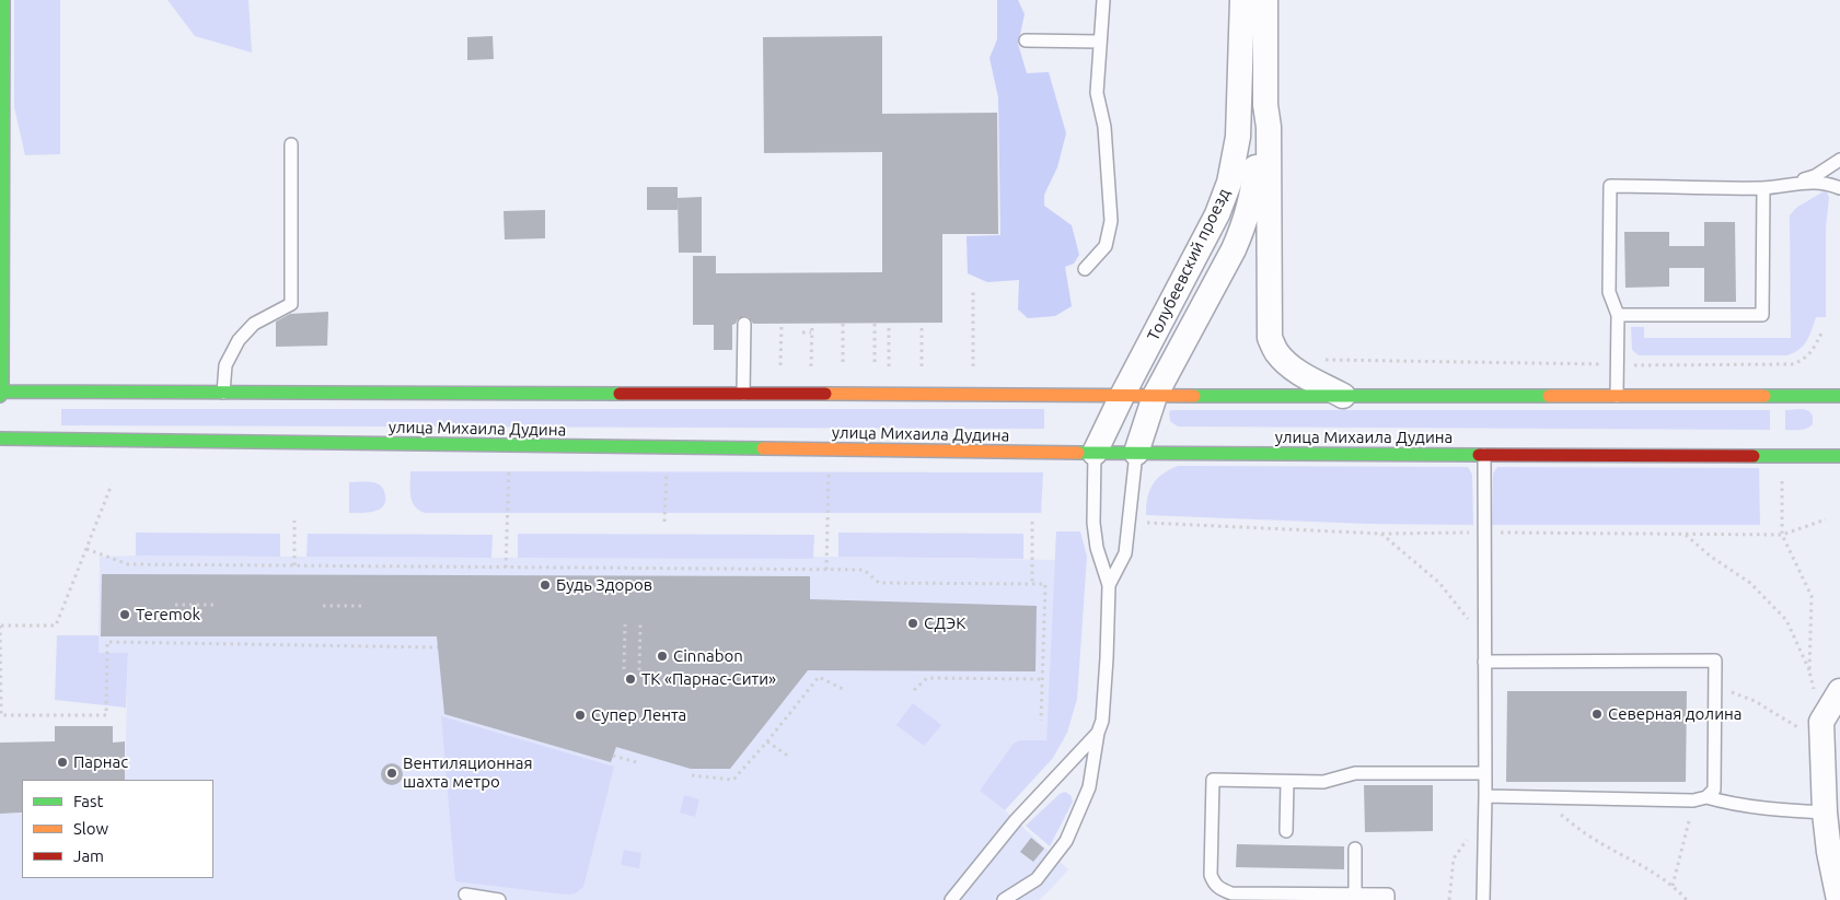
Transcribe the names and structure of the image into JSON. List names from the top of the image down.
{
  "streets": {
    "street": ["Толубеевский проезд", "улица Михаила Дудина"]
  },
  "crossings": [
    ["Толубеевский проезд", "улица Михаила Дудина"]
  ],
  "places": [
    "Будь Здоров",
    "Teremok",
    "СДЭК",
    "Cinnabon",
    "ТК «Парнас-Сити»",
    "Северная долина",
    "Супер Лента",
    "Парнас",
    "Вентиляционная шахта метро"
  ],
  "legend": ["Fast", "Slow", "Jam"]
}
